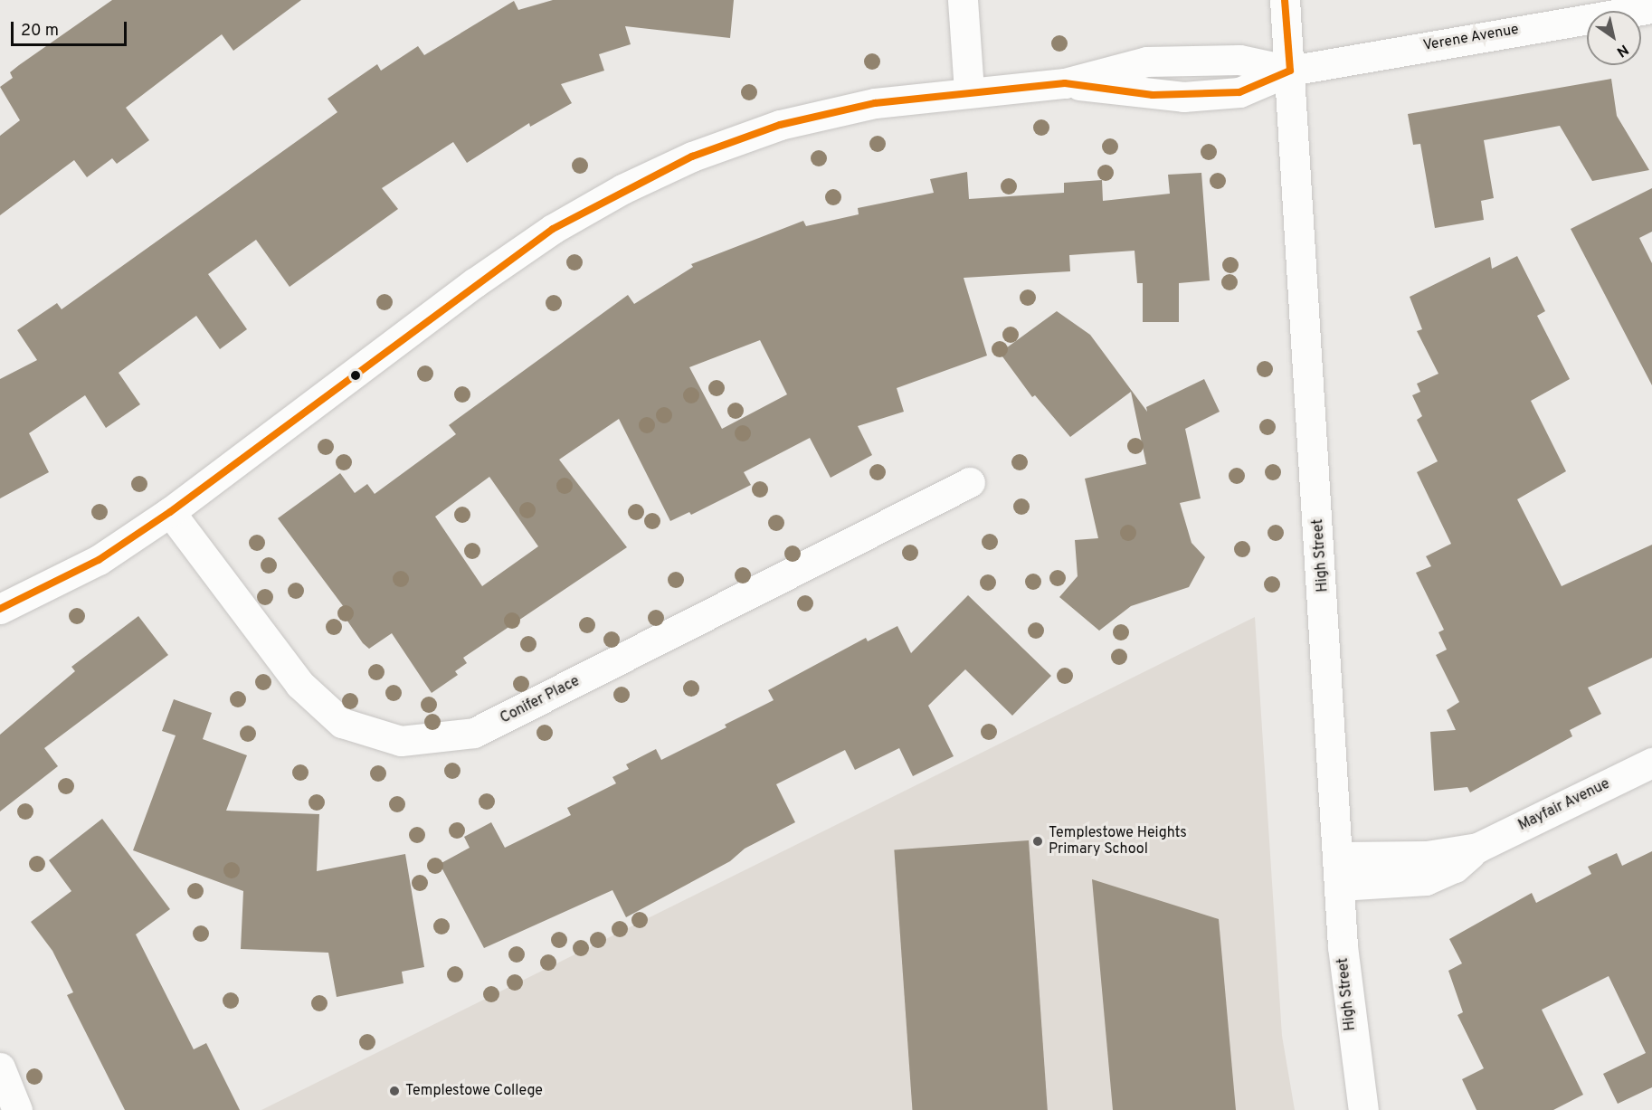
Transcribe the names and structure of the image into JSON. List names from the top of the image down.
{
  "streets": {
    "main road": [
      "Verene Avenue",
      "High Street",
      "Conifer Place",
      "Mayfair Avenue"
    ]
  },
  "crossings": [
    ["Verene Avenue", "High Street"],
    ["High Street", "Mayfair Avenue"]
  ],
  "places": ["Templestowe Heights Primary School", "Templestowe College"],
  "scale_bar": "20 m",
  "north": "bottom right"
}
